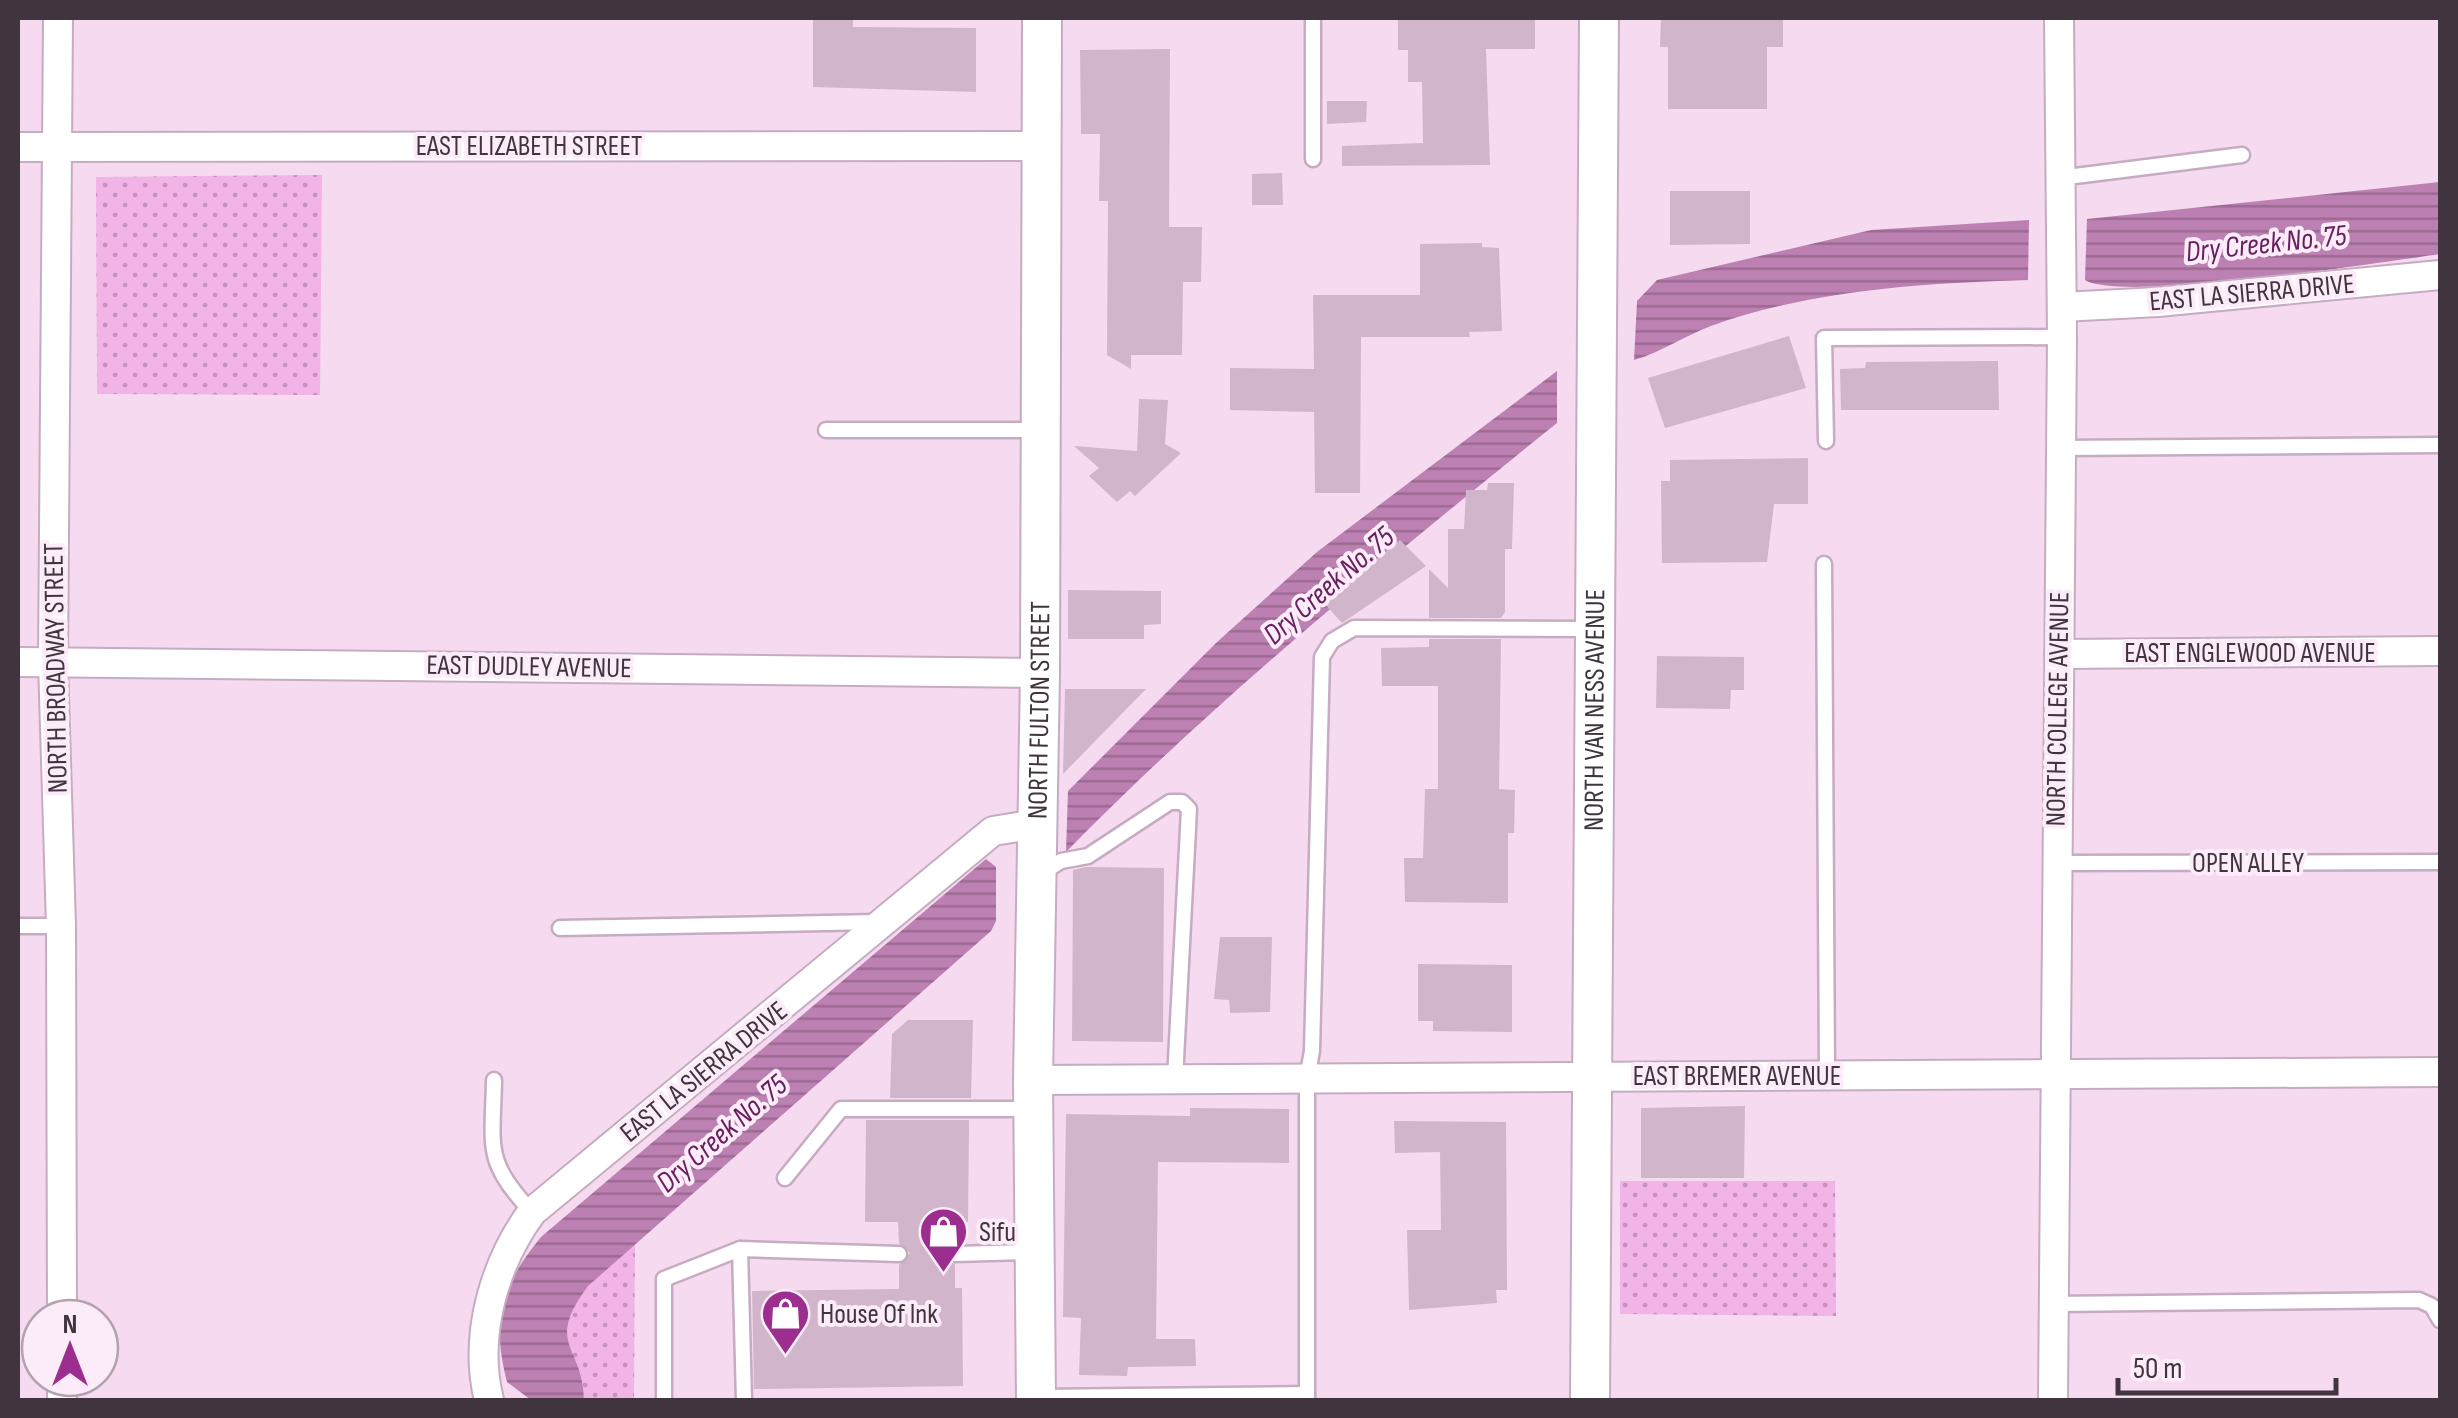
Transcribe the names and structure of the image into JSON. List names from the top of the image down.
{
  "streets": {
    "main road": ["NORTH FULTON STREET", "NORTH VAN NESS AVENUE"],
    "street": [
      "EAST ELIZABETH STREET",
      "EAST LA SIERRA DRIVE",
      "EAST ENGLEWOOD AVENUE",
      "EAST DUDLEY AVENUE",
      "NORTH BROADWAY STREET",
      "NORTH COLLEGE AVENUE",
      "EAST BREMER AVENUE"
    ],
    "lane": ["OPEN ALLEY"]
  },
  "crossings": [
    ["EAST ELIZABETH STREET", "NORTH BROADWAY STREET"],
    ["EAST ELIZABETH STREET", "NORTH FULTON STREET"],
    ["EAST LA SIERRA DRIVE", "NORTH FULTON STREET"],
    ["EAST LA SIERRA DRIVE", "NORTH COLLEGE AVENUE"],
    ["EAST ENGLEWOOD AVENUE", "NORTH COLLEGE AVENUE"],
    ["EAST DUDLEY AVENUE", "NORTH BROADWAY STREET"],
    ["EAST DUDLEY AVENUE", "NORTH FULTON STREET"],
    ["NORTH FULTON STREET", "EAST BREMER AVENUE"],
    ["NORTH VAN NESS AVENUE", "EAST BREMER AVENUE"],
    ["NORTH COLLEGE AVENUE", "OPEN ALLEY"],
    ["NORTH COLLEGE AVENUE", "EAST BREMER AVENUE"]
  ],
  "water": ["Dry Creek No. 75"],
  "places": {
    "shop": ["Sifu", "House Of Ink"]
  },
  "scale_bar": "50 m",
  "north": "top"
}
